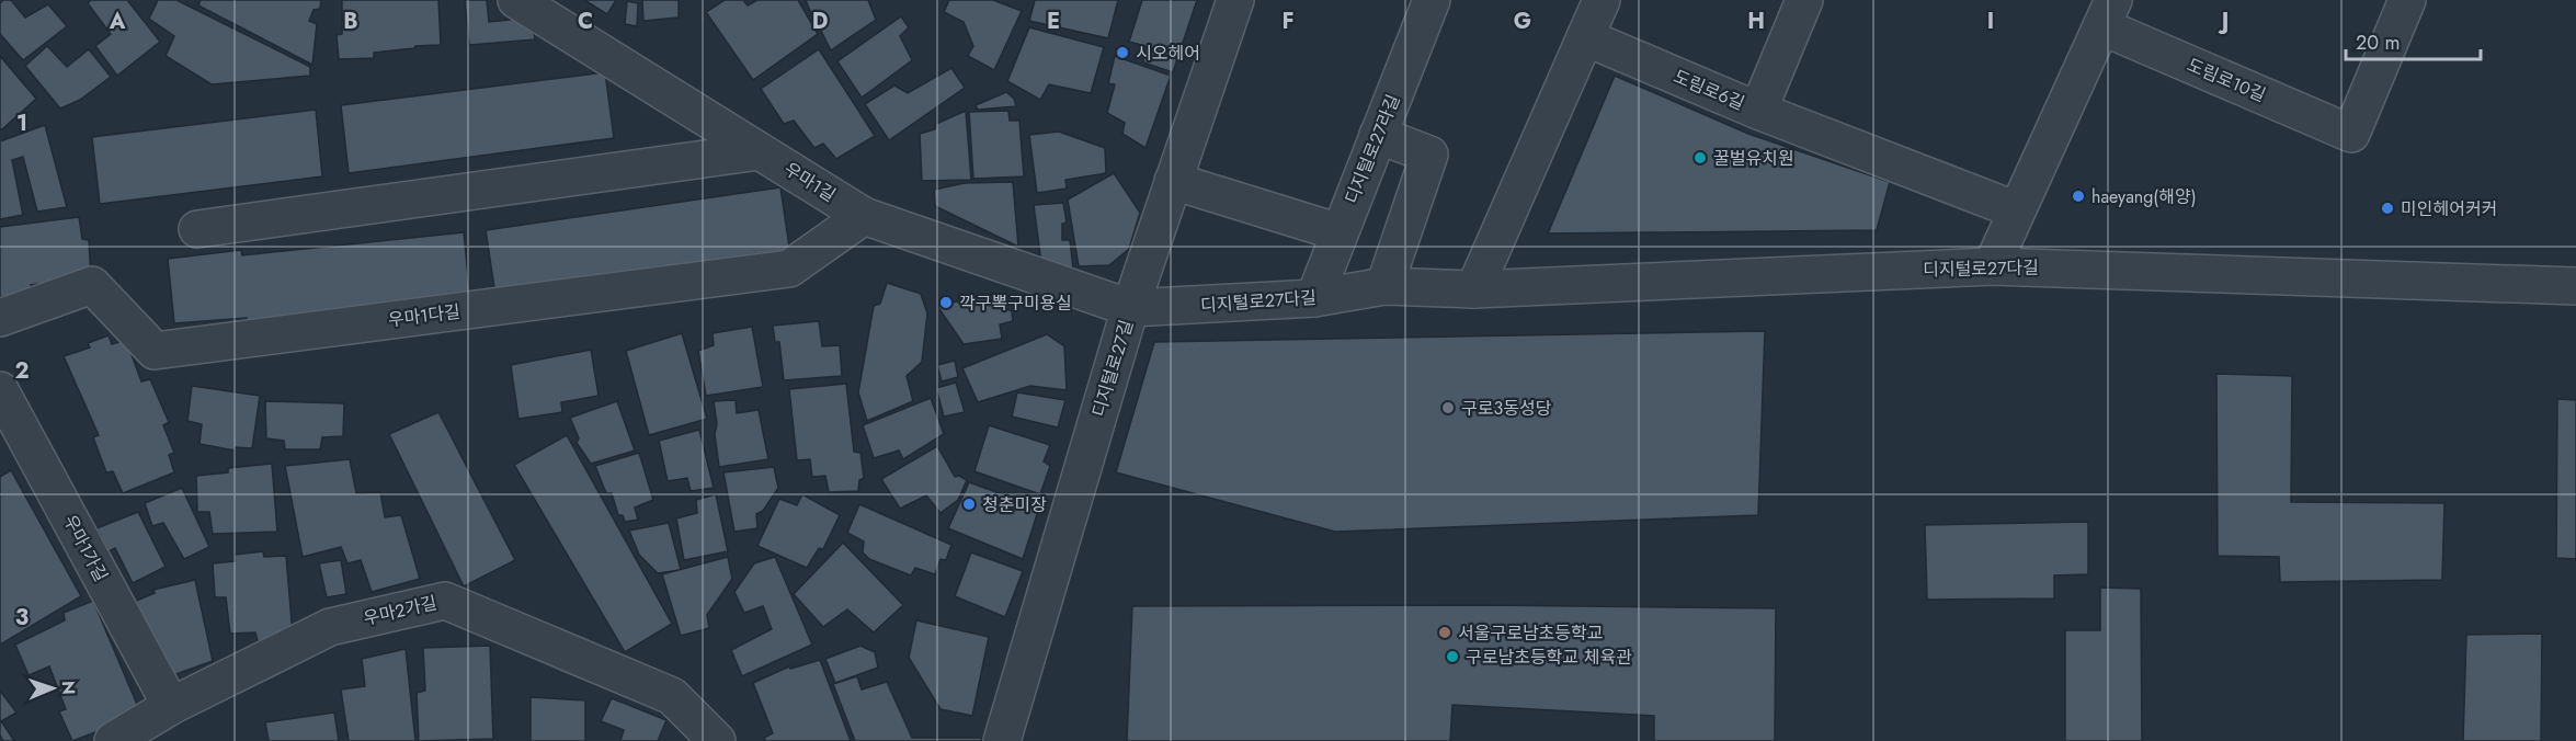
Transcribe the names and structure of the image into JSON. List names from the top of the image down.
{
  "streets": {
    "street": [
      "도림로10길",
      "도림로6길",
      "디지털로27라길",
      "우마1길",
      "디지털로27다길",
      "우마1다길",
      "디지털로27길",
      "우마1가길",
      "우마2가길"
    ]
  },
  "crossings": [
    ["도림로10길", "디지털로27다길"],
    ["디지털로27라길", "디지털로27다길"],
    ["우마1길", "디지털로27다길"],
    ["우마1길", "우마1다길"],
    ["우마1길", "디지털로27길"],
    ["디지털로27다길", "디지털로27길"],
    ["우마1가길", "우마2가길"]
  ],
  "places": [
    "시오헤어",
    "꿀벌유치원",
    "haeyang(해양)",
    "미인헤어커커",
    "깍구뽁구미용실",
    "구로3동성당",
    "청춘미장",
    "서울구로남초등학교",
    "구로남초등학교 체육관"
  ],
  "scale_bar": "20 m",
  "north": "right",
  "grid": {
    "columns": [
      "A",
      "B",
      "C",
      "D",
      "E",
      "F",
      "G",
      "H",
      "I",
      "J"
    ],
    "rows": ["1", "2", "3"]
  }
}
